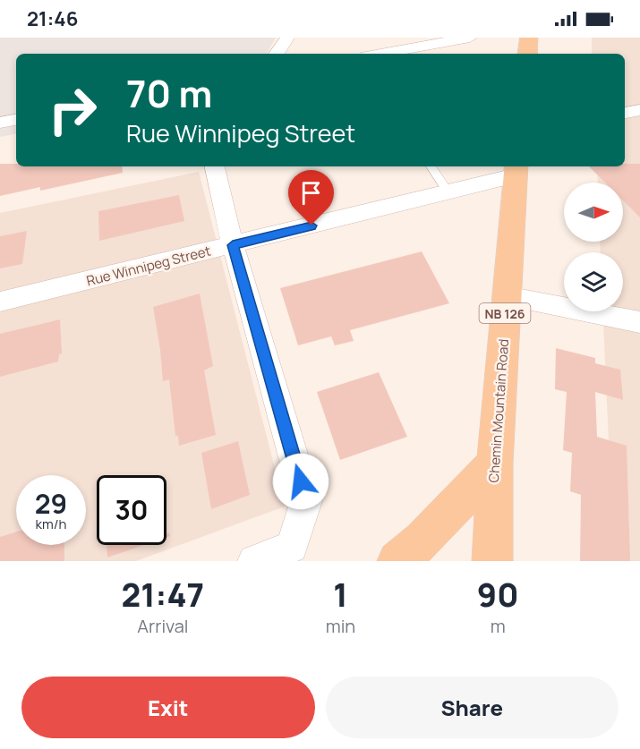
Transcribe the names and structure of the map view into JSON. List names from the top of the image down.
{
  "streets": {
    "main road": ["NB 126", "Chemin Mountain Road"],
    "street": ["Rue Winnipeg Street"]
  },
  "crossings": [
    ["Rue Winnipeg Street", "Chemin Mountain Road"]
  ],
  "north": "right",
  "page": {
    "status": "21:46",
    "turn": ["70 m", "Rue Winnipeg Street"],
    "speed": "29 km/h",
    "limit": "30",
    "eta": [
      "21:47",
      "Arrival",
      "1",
      "min",
      "90",
      "m"
    ],
    "buttons": ["Exit", "Share"]
  }
}
